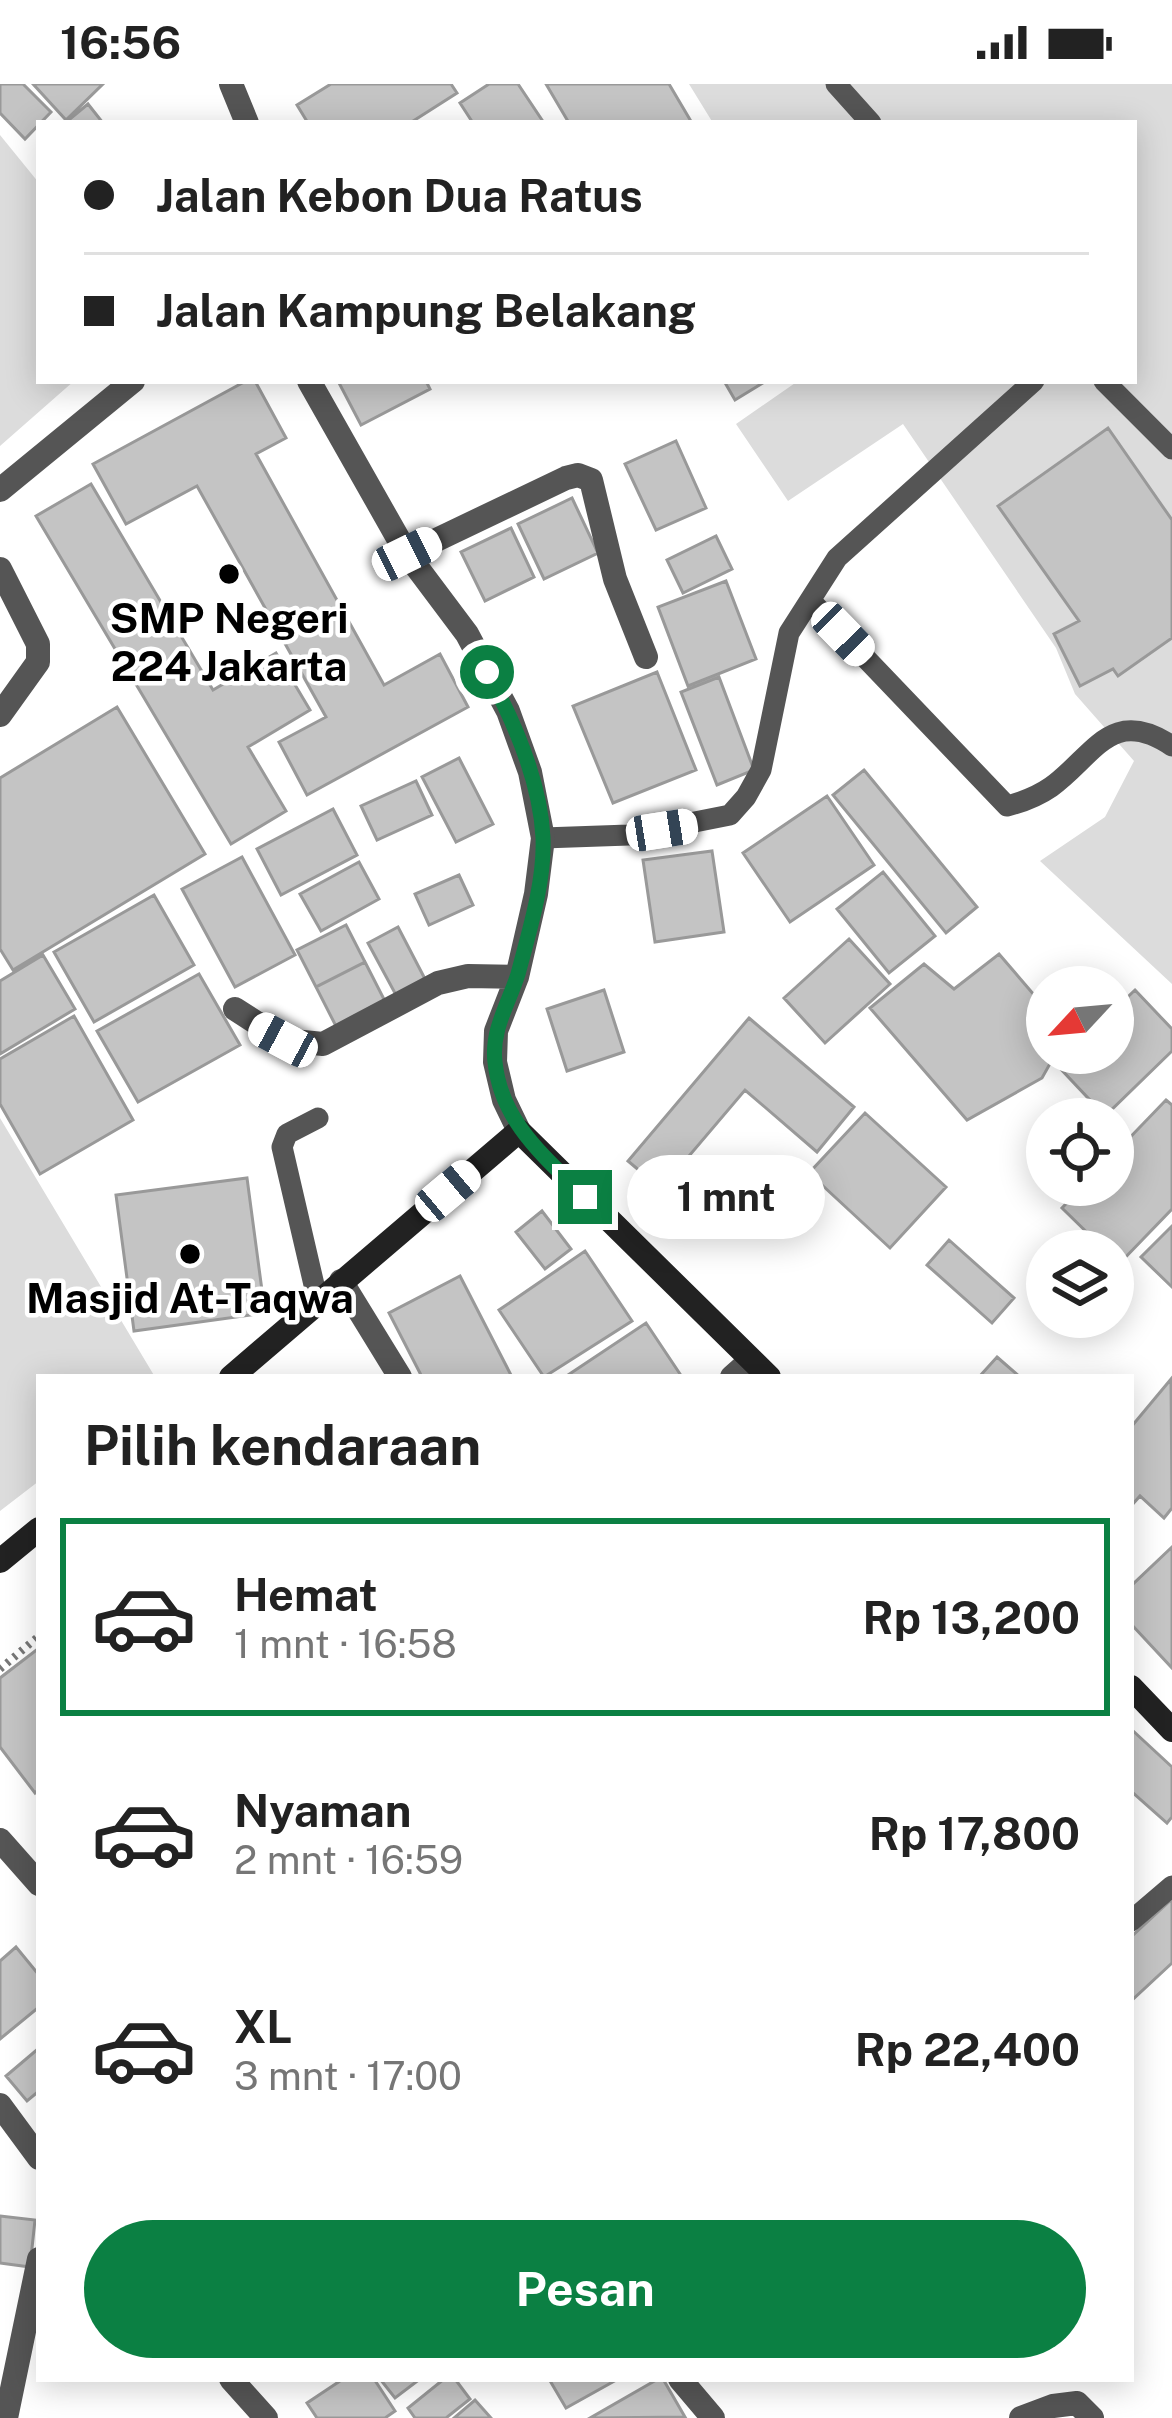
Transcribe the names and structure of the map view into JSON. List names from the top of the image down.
{
  "places": ["SMP Negeri 224 Jakarta", "Masjid At-Taqwa"],
  "north": "bottom left",
  "page": {
    "status": "16:56",
    "banner": ["Jalan Kebon Dua Ratus", "Jalan Kampung Belakang"],
    "bubble": "1 mnt",
    "heading": "Pilih kendaraan",
    "list": [
      {
        "name": "Hemat",
        "note": "1 mnt · 16:58",
        "value": "Rp 13,200"
      },
      {
        "name": "Nyaman",
        "note": "2 mnt · 16:59",
        "value": "Rp 17,800"
      },
      {
        "name": "XL",
        "note": "3 mnt · 17:00",
        "value": "Rp 22,400"
      }
    ],
    "buttons": "Pesan"
  }
}
